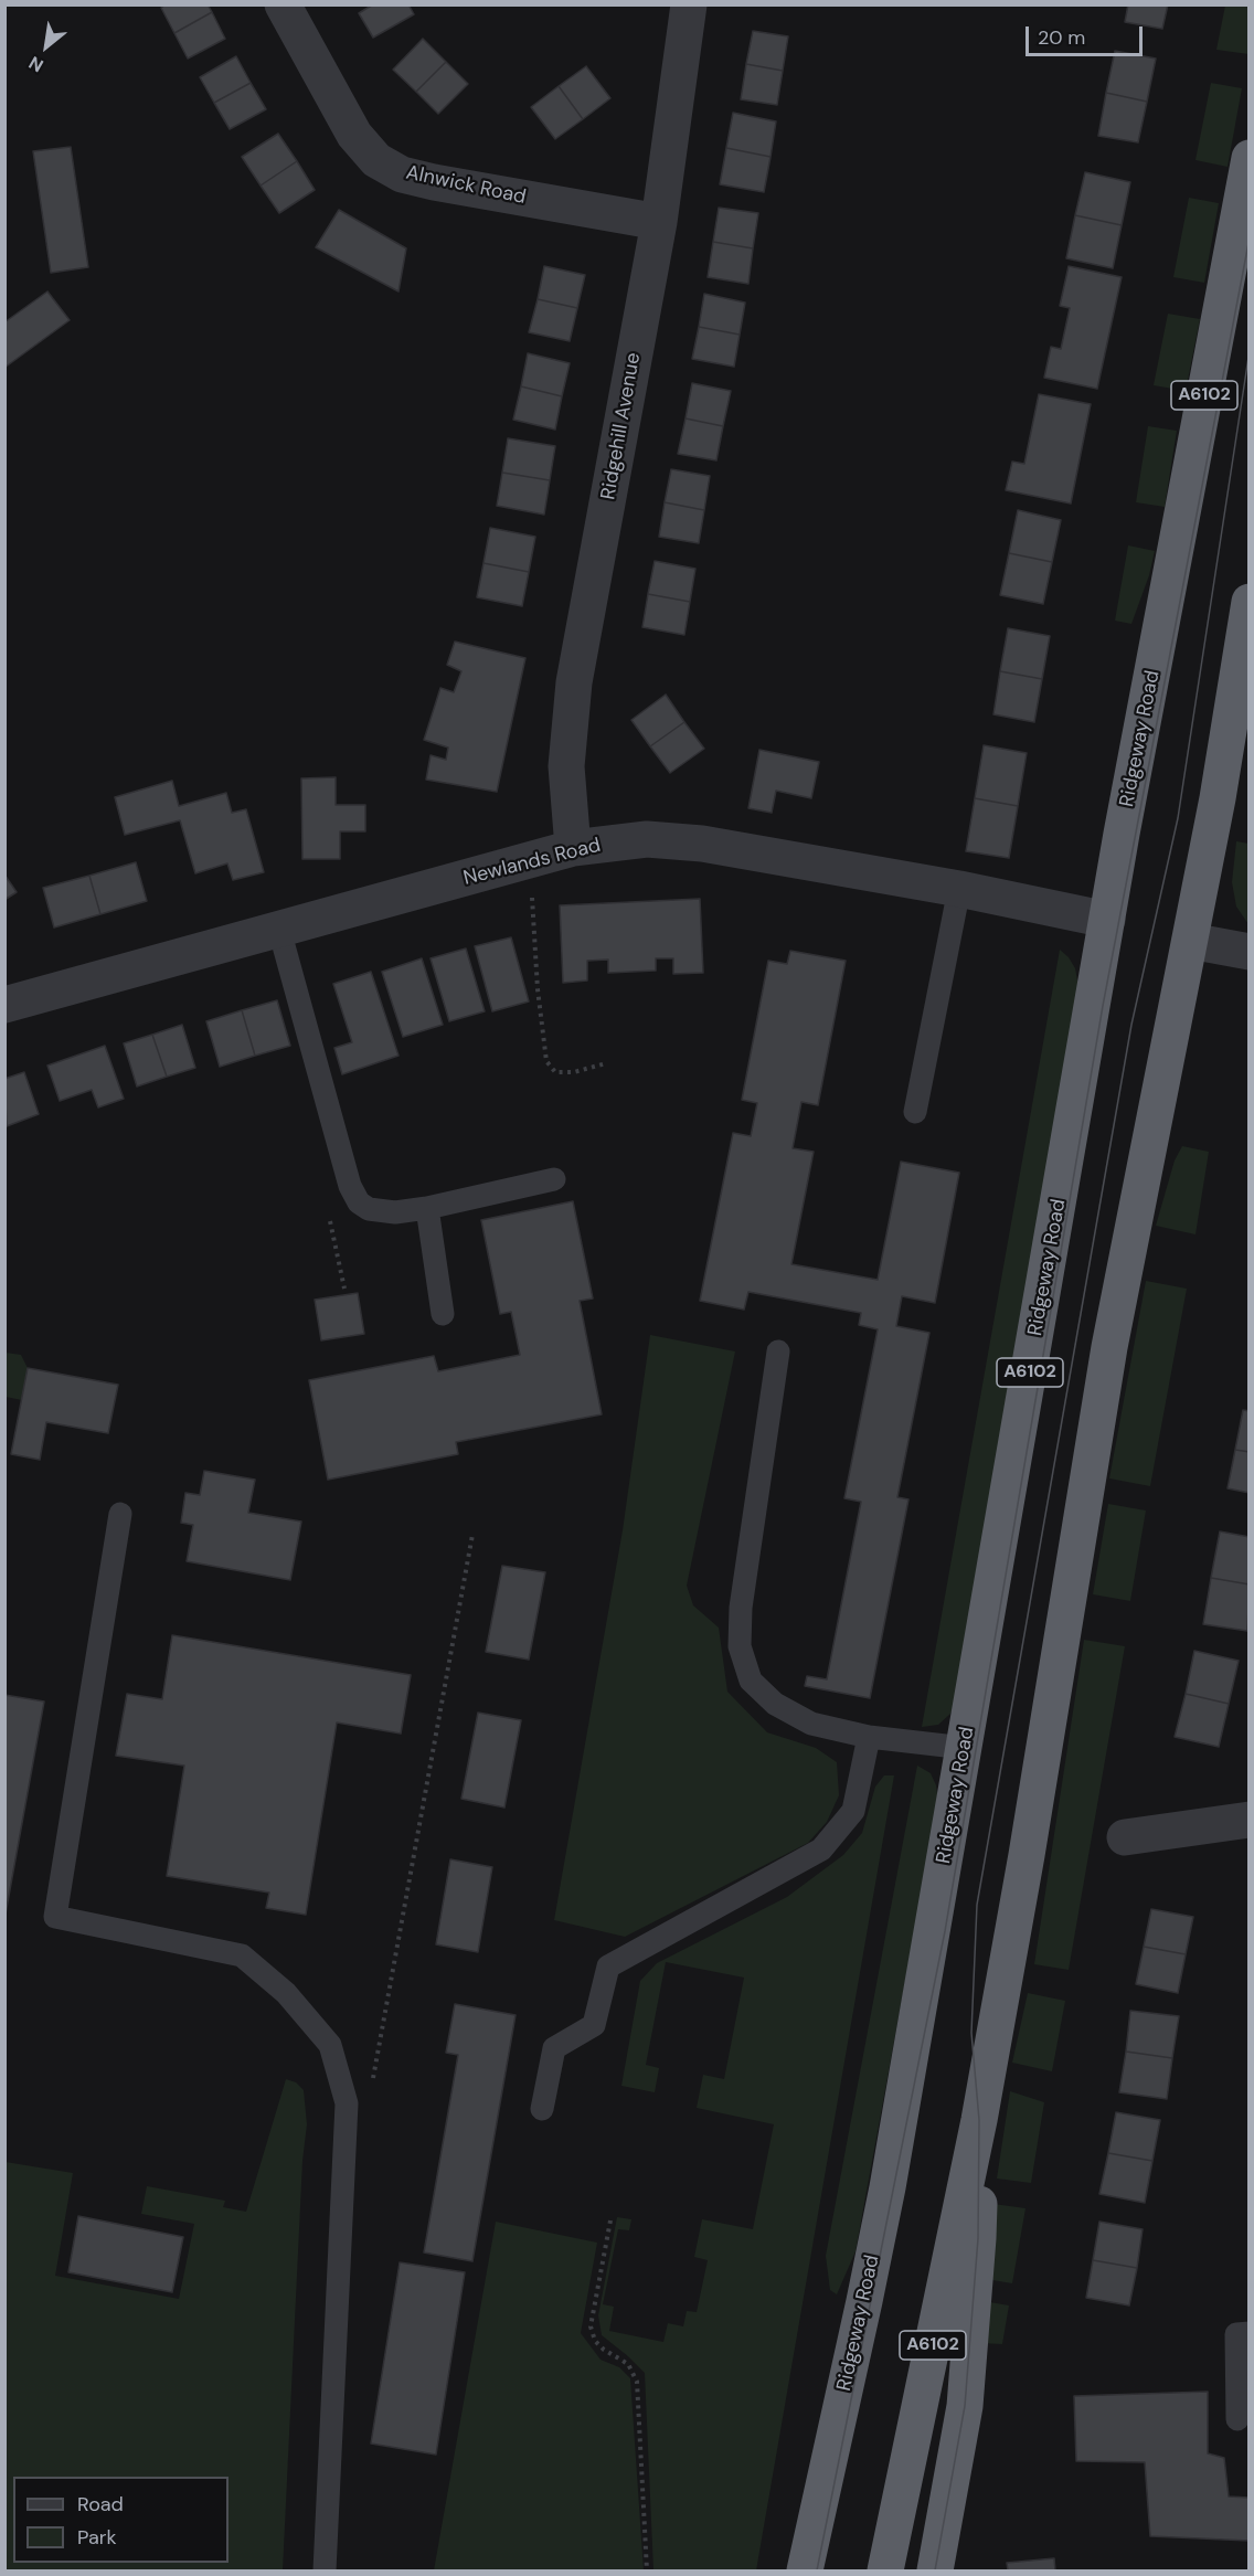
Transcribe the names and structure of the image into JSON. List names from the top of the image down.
{
  "streets": {
    "highway": ["A6102", "Ridgeway Road"],
    "street": ["Alnwick Road", "Ridgehill Avenue", "Newlands Road"]
  },
  "crossings": [
    ["Alnwick Road", "Ridgehill Avenue"],
    ["Ridgehill Avenue", "Newlands Road"],
    ["Ridgeway Road", "Newlands Road"]
  ],
  "legend": ["Road", "Park"],
  "scale_bar": "20 m",
  "north": "bottom left"
}
